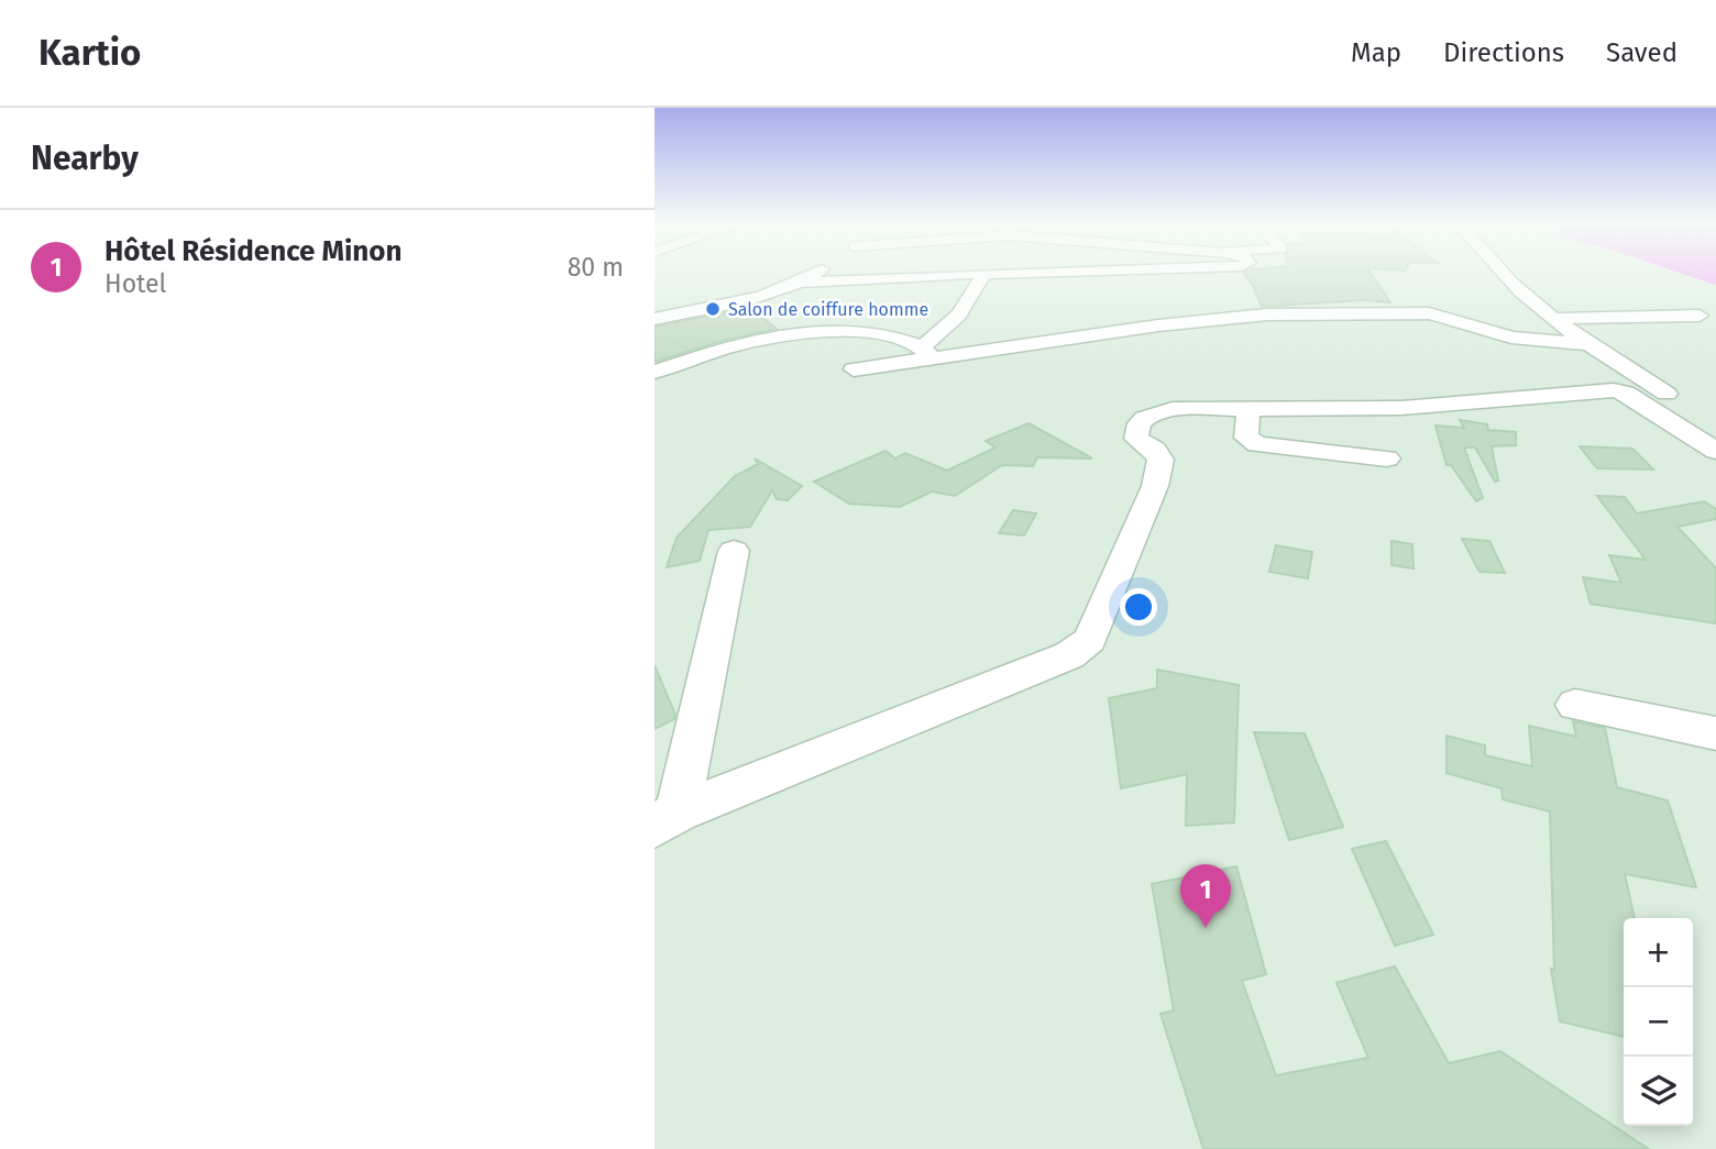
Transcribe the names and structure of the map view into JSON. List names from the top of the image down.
{
  "places": ["Salon de coiffure homme"],
  "page": {
    "header": "Kartio",
    "nav": ["Map", "Directions", "Saved"],
    "heading": "Nearby",
    "list": [
      {
        "mark": "1",
        "name": "Hôtel Résidence Minon",
        "note": "Hotel",
        "value": "80 m"
      }
    ],
    "pins": "1",
    "map_buttons": ["+", "−"]
  }
}
